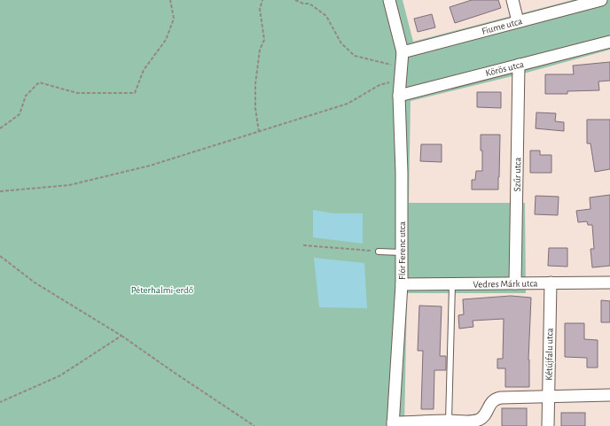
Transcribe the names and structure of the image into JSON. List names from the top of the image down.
{
  "streets": {
    "street": [
      "Fiume utca",
      "Körös utca",
      "Szűr utca",
      "Flór Ferenc utca",
      "Vedres Márk utca",
      "Kétújfalu utca"
    ]
  },
  "crossings": [
    ["Fiume utca", "Flór Ferenc utca"],
    ["Körös utca", "Szűr utca"],
    ["Körös utca", "Flór Ferenc utca"],
    ["Szűr utca", "Vedres Márk utca"],
    ["Flór Ferenc utca", "Vedres Márk utca"],
    ["Vedres Márk utca", "Kétújfalu utca"]
  ],
  "parks": ["Péterhalmi-erdő"]
}
